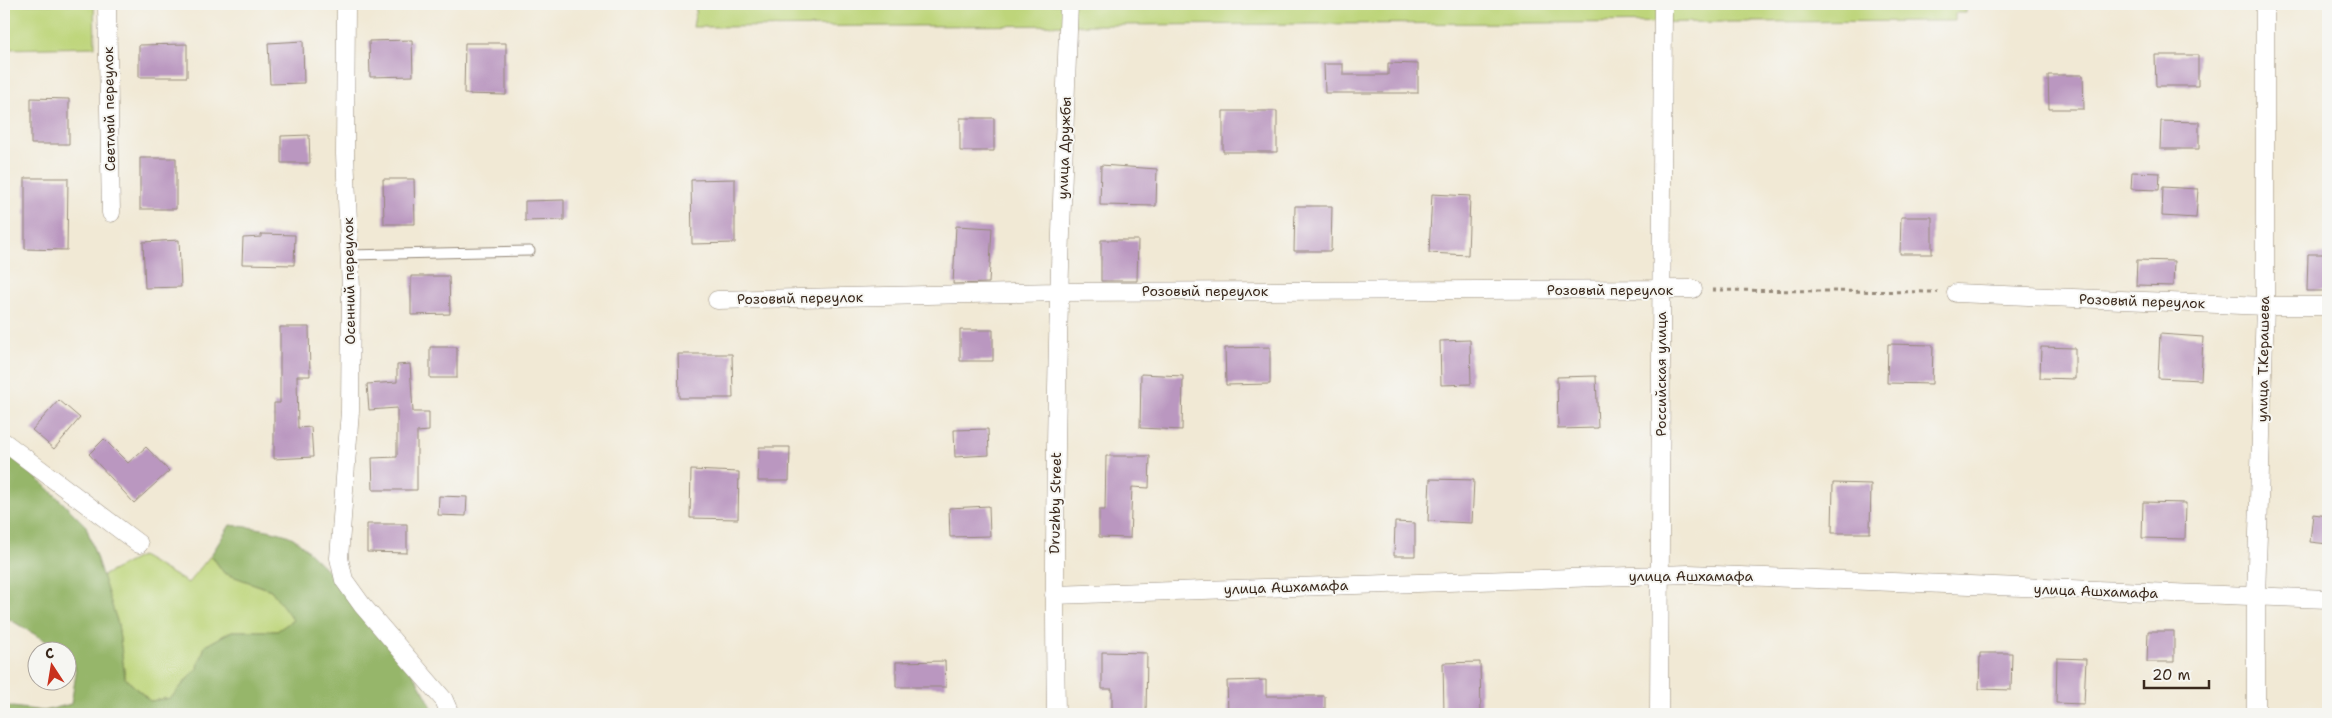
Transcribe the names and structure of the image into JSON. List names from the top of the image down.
{
  "streets": {
    "street": [
      "Светлый переулок",
      "улица Дружбы",
      "Осенний переулок",
      "Розовый переулок",
      "улица Т.Керашева",
      "Российская улица",
      "Druzhby Street",
      "улица Ашхамафа"
    ]
  },
  "crossings": [
    ["улица Дружбы", "Розовый переулок"],
    ["улица Дружбы", "Druzhby Street"],
    ["Розовый переулок", "улица Т.Керашева"],
    ["Розовый переулок", "Российская улица"],
    ["Розовый переулок", "Druzhby Street"],
    ["улица Т.Керашева", "улица Ашхамафа"],
    ["Российская улица", "улица Ашхамафа"],
    ["Druzhby Street", "улица Ашхамафа"]
  ],
  "scale_bar": "20 m",
  "north": "top"
}
